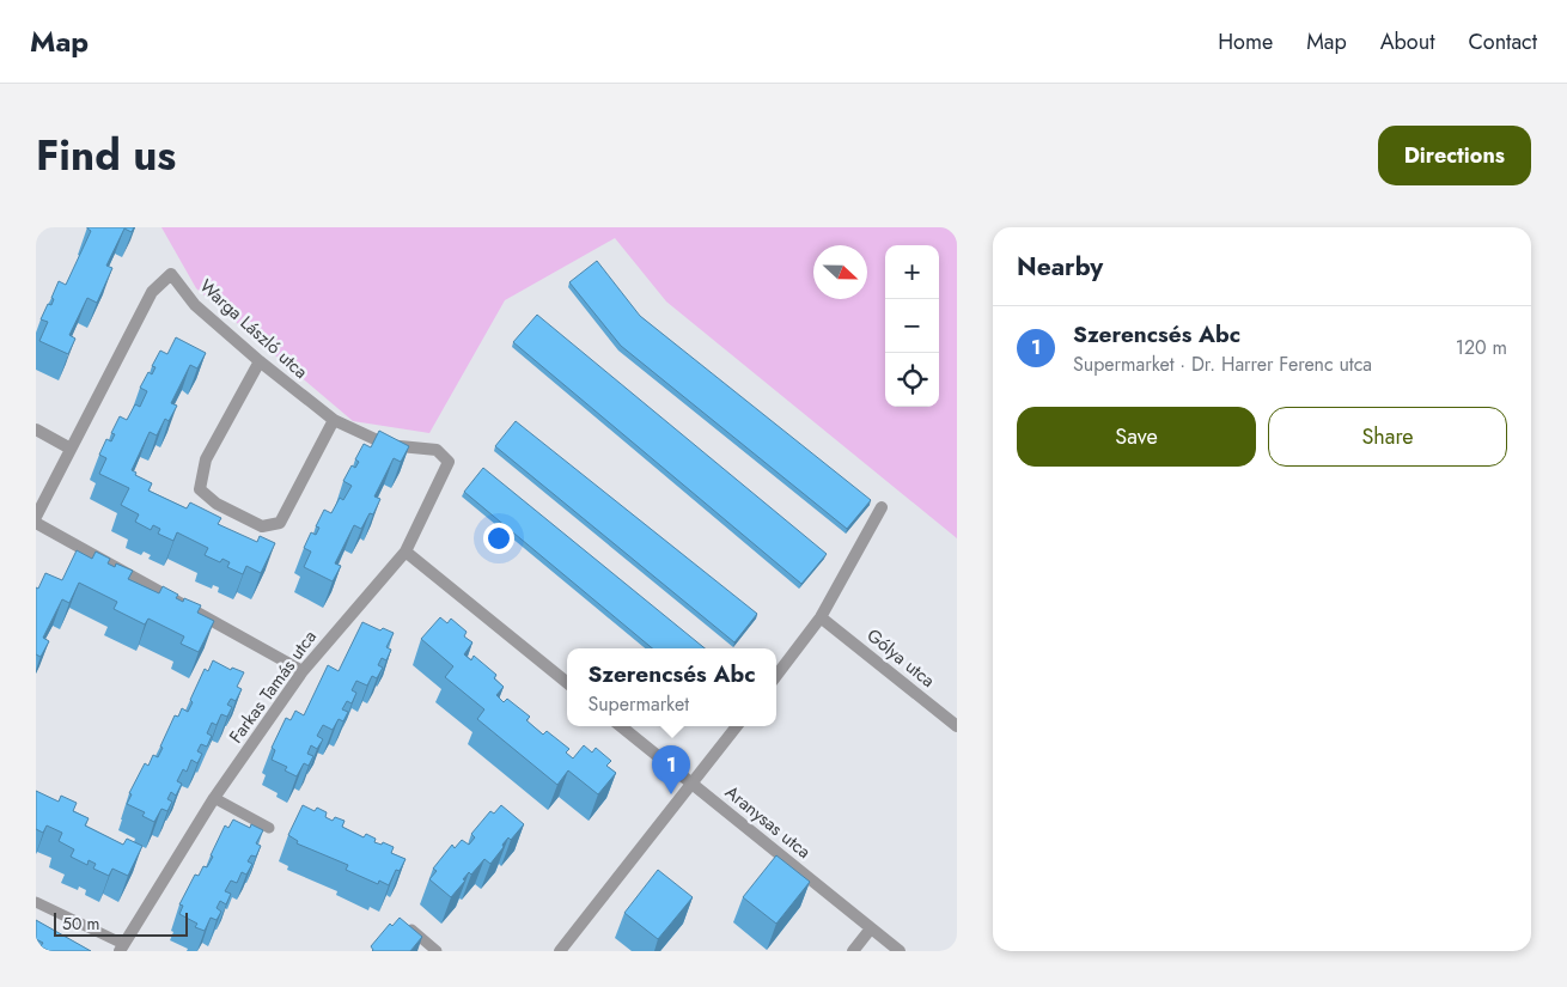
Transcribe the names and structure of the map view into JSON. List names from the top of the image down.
{
  "streets": {
    "street": [
      "Warga László utca",
      "Gólya utca",
      "Farkas Tamás utca",
      "Aranysas utca"
    ]
  },
  "crossings": [
    ["Warga László utca", "Farkas Tamás utca"]
  ],
  "scale_bar": "50 m",
  "north": "right",
  "page": {
    "header": "Map",
    "nav": [
      "Home",
      "Map",
      "About",
      "Contact"
    ],
    "title": "Find us",
    "buttons": [
      "Directions",
      ["Save", "Share"]
    ],
    "heading": "Nearby",
    "map_buttons": ["+", "−"],
    "list": [
      {
        "mark": "1",
        "name": "Szerencsés Abc",
        "note": "Supermarket · Dr. Harrer Ferenc utca",
        "value": "120 m"
      }
    ],
    "popup": ["Szerencsés Abc", "Supermarket"],
    "pins": "1",
    "scale": "50 m"
  }
}
